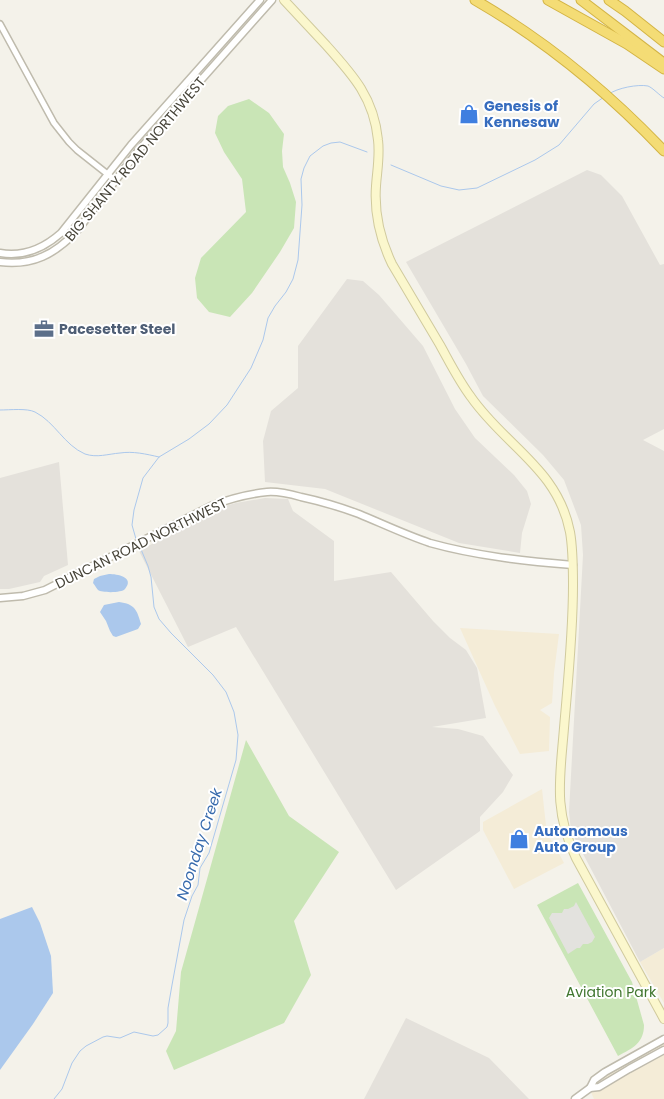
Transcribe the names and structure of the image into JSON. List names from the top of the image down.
{
  "streets": {
    "street": ["BIG SHANTY ROAD NORTHWEST", "DUNCAN ROAD NORTHWEST"]
  },
  "water": ["Noonday Creek"],
  "parks": ["Aviation Park"],
  "places": {
    "shop": ["Genesis of Kennesaw", "Autonomous Auto Group"],
    "office": ["Pacesetter Steel"]
  }
}
